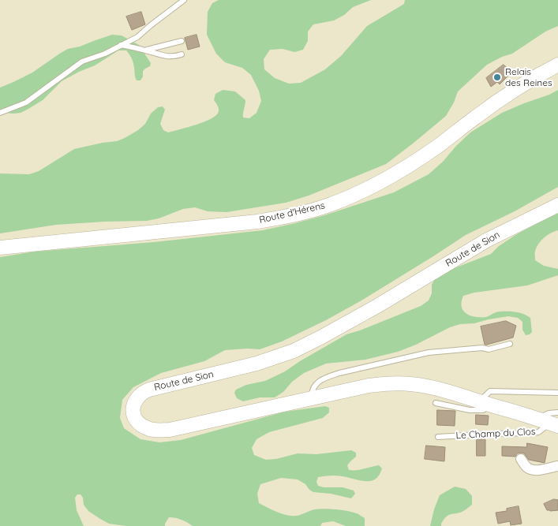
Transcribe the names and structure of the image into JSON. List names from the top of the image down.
{
  "streets": {
    "main road": ["Route d'Hérens", "Route de Sion"],
    "lane": ["Le Champ du Clos"]
  },
  "crossings": [
    ["Route de Sion", "Le Champ du Clos"]
  ],
  "places": ["Relais des Reines"]
}
